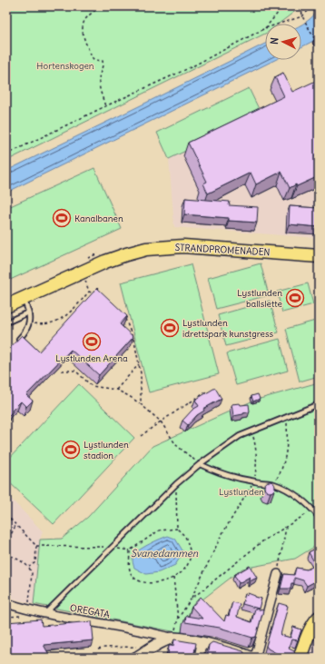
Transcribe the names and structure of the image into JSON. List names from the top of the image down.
{
  "streets": {
    "main road": ["STRANDPROMENADEN"],
    "street": ["OREGATA"]
  },
  "water": ["Svanedammen"],
  "parks": ["Hortenskogen", "Lystlunden"],
  "places": {
    "sports": [
      "Kanalbanen",
      "Lystlunden ballslette",
      "Lystlunden idrettspark kunstgress",
      "Lystlunden Arena",
      "Lystlunden stadion"
    ]
  },
  "north": "left"
}
